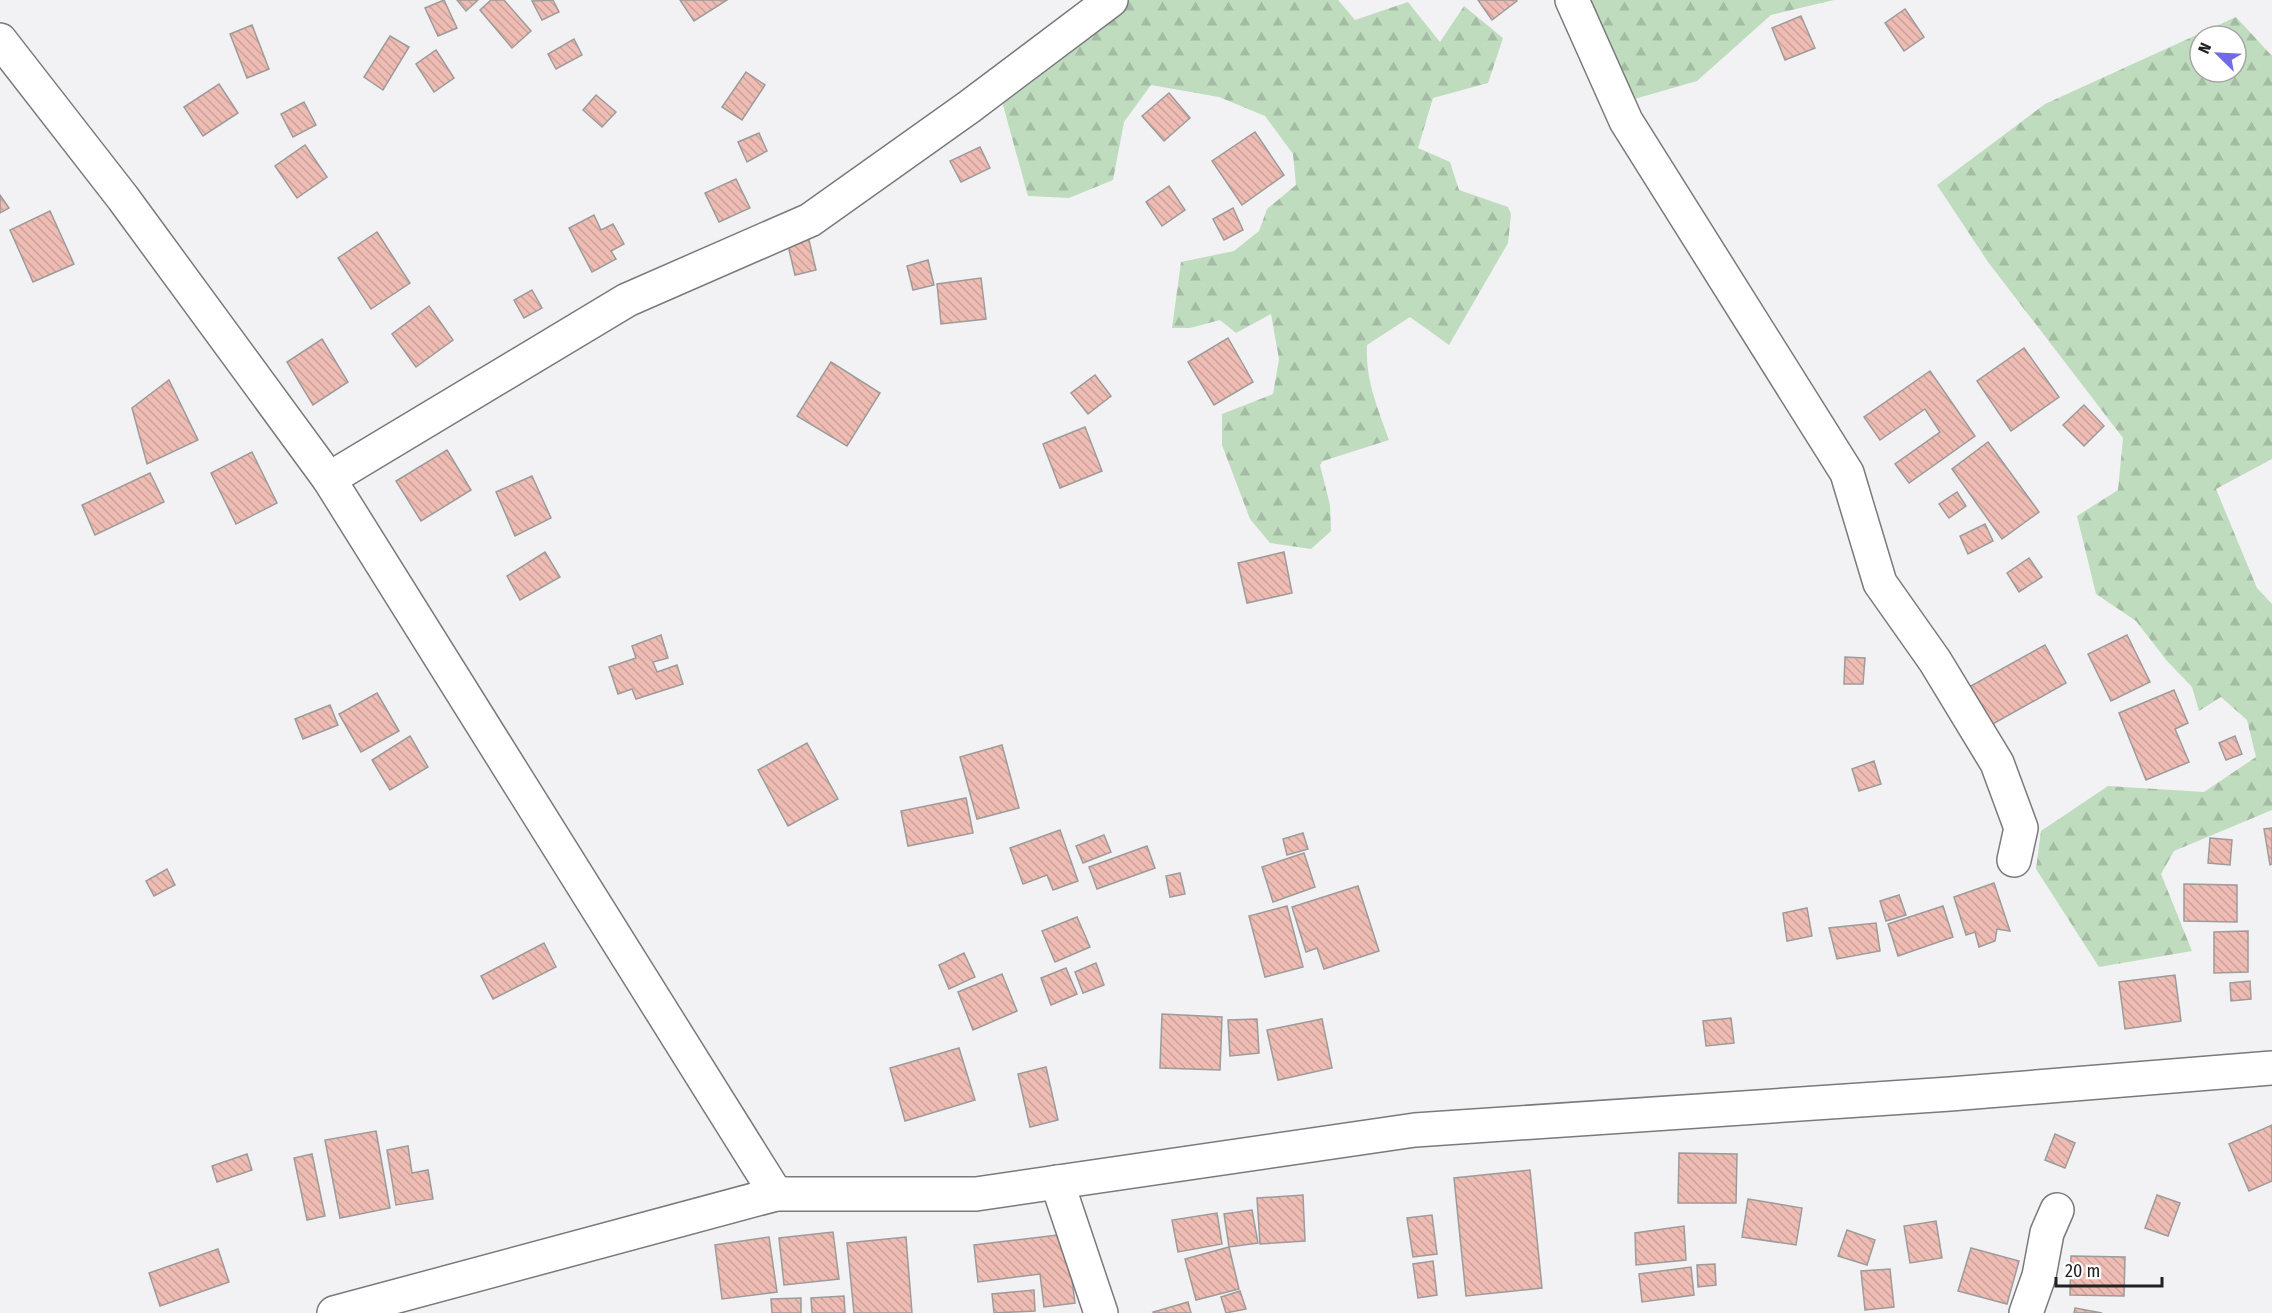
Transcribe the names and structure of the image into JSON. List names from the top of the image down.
{
  "scale_bar": "20 m",
  "north": "top left"
}
